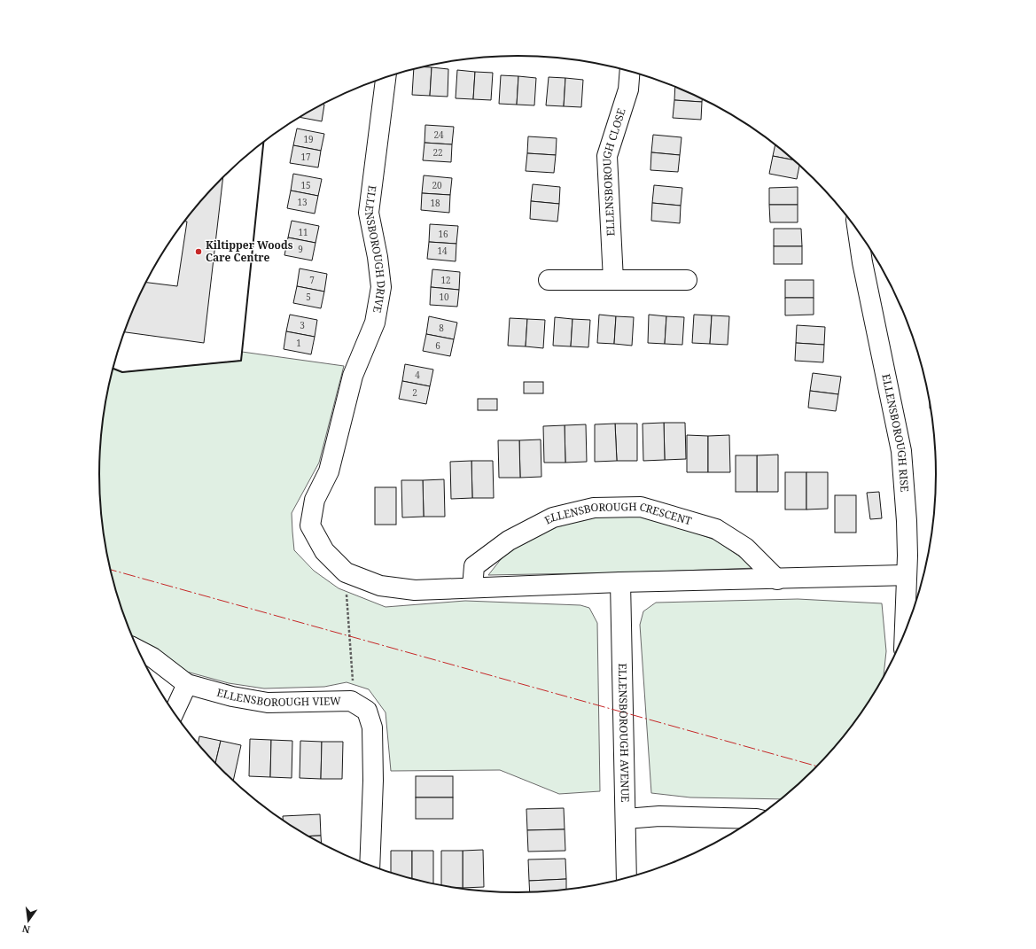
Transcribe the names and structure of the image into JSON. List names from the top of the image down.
{
  "streets": {
    "street": [
      "ELLENSBOROUGH CLOSE",
      "ELLENSBOROUGH DRIVE",
      "ELLENSBOROUGH RISE",
      "ELLENSBOROUGH CRESCENT",
      "ELLENSBOROUGH VIEW",
      "ELLENSBOROUGH AVENUE"
    ]
  },
  "crossings": [
    ["ELLENSBOROUGH DRIVE", "ELLENSBOROUGH CRESCENT"]
  ],
  "places": ["Kiltipper Woods Care Centre"],
  "house_numbers": [
    "24",
    "19",
    "22",
    "17",
    "15",
    "20",
    "13",
    "18",
    "11",
    "16",
    "9",
    "14",
    "7",
    "12",
    "5",
    "10",
    "3",
    "8",
    "1",
    "6",
    "4",
    "2"
  ],
  "north": "bottom"
}
